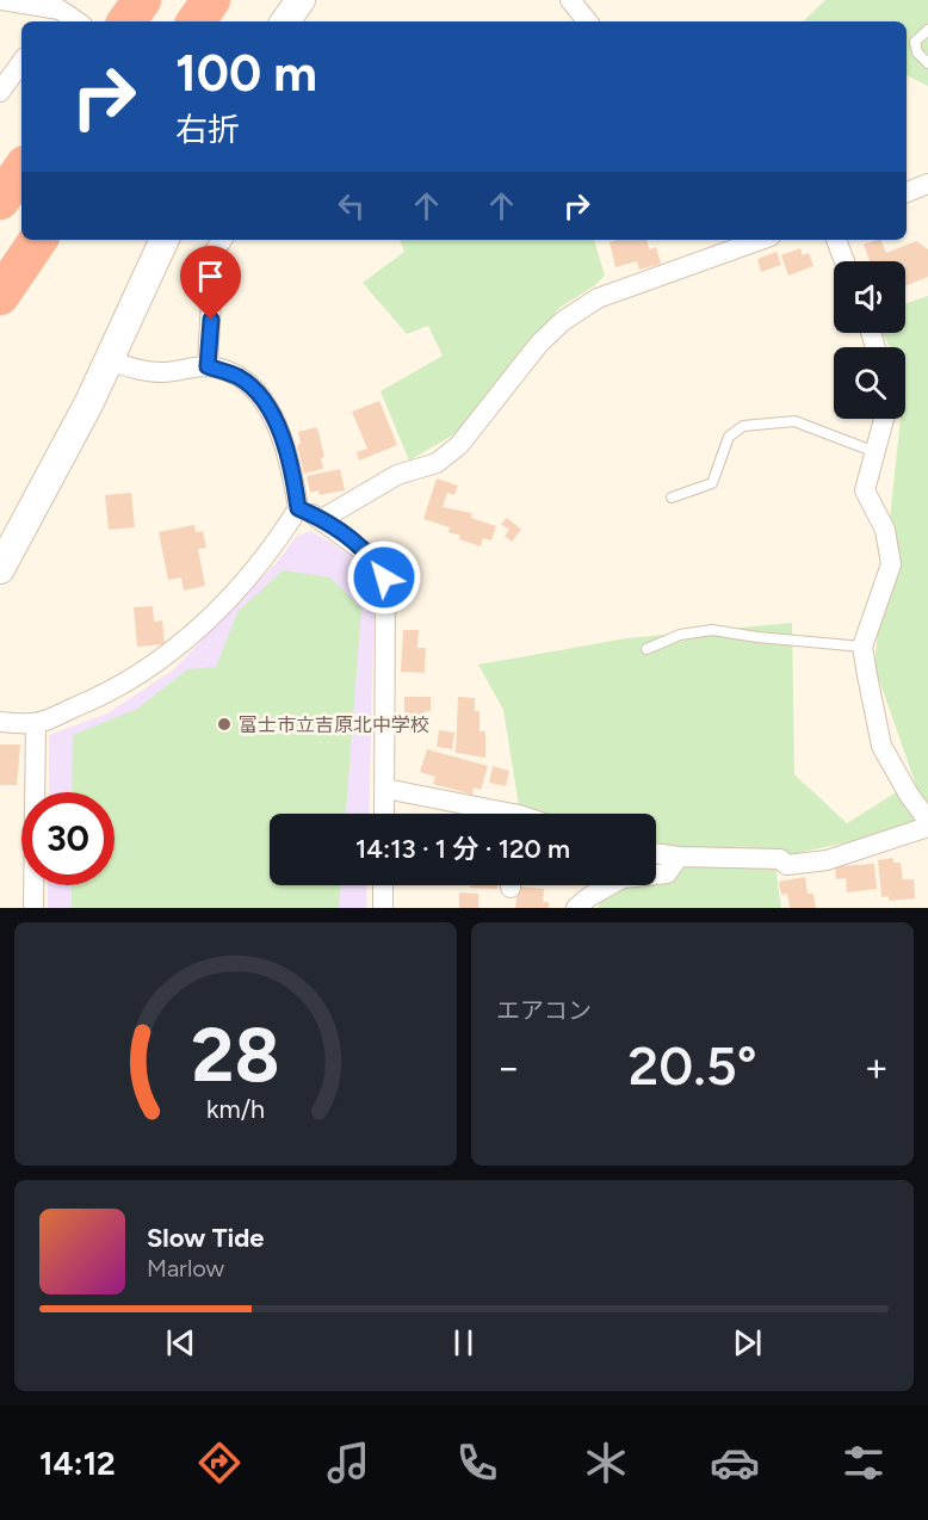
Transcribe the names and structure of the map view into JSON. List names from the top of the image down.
{
  "places": ["富士市立吉原北中学校"],
  "page": {
    "turn": ["100 m", "右折"],
    "limit": "30",
    "trip": "14:13 · 1 分 · 120 m",
    "tile": "エアコン",
    "heat": ["−", "20.5°", "+"],
    "song": ["Slow Tide", "Marlow"],
    "tabs": "14:12",
    "gauge": ["28", "km/h"]
  }
}
